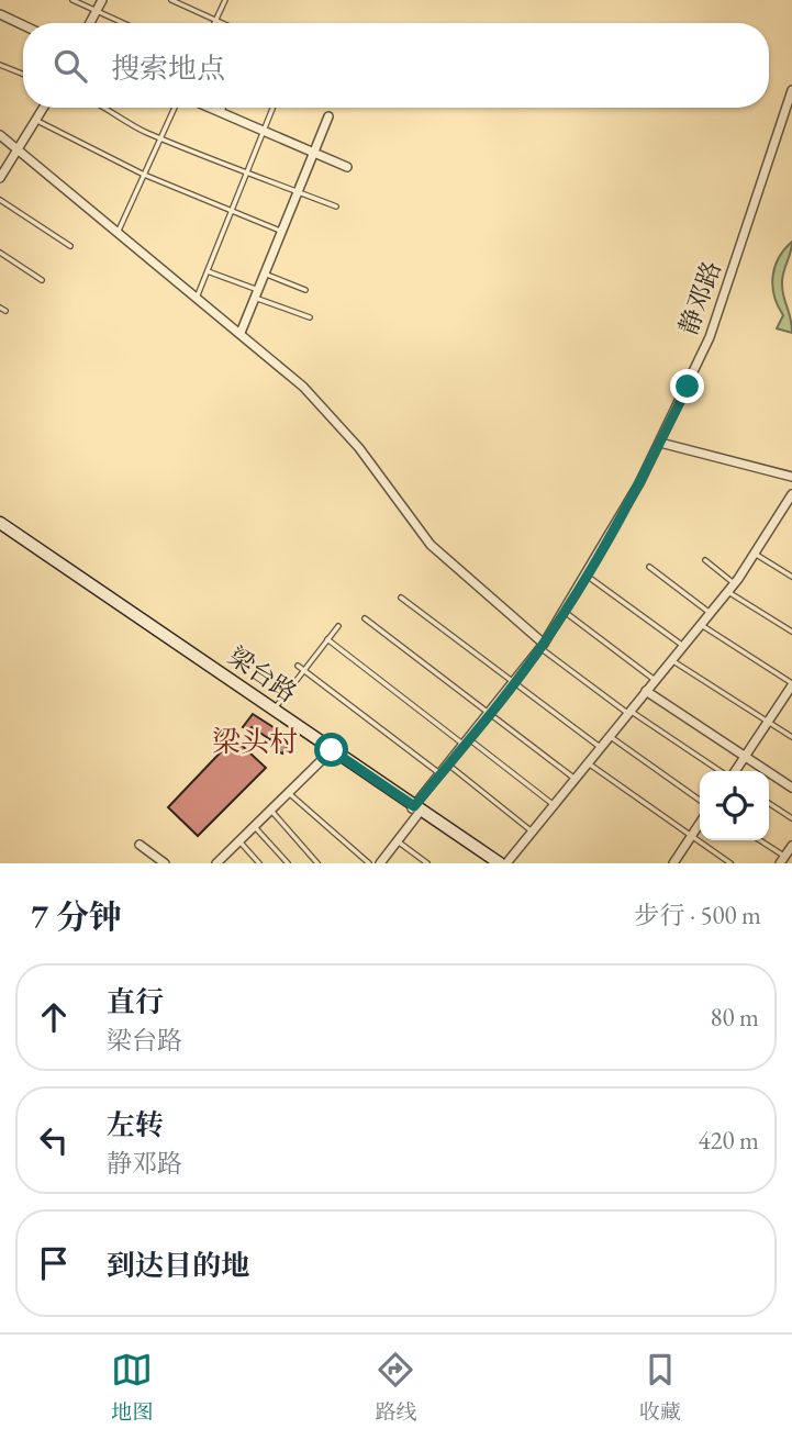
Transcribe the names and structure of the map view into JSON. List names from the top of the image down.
{
  "streets": {
    "main road": ["梁台路"],
    "street": ["静邓路"]
  },
  "crossings": [
    ["静邓路", "梁台路"]
  ],
  "districts": ["梁头村"],
  "page": {
    "search": "搜索地点",
    "heading": ["7 分钟", "步行 · 500 m"],
    "list": [
      ["直行", "梁台路", "80 m"],
      ["左转", "静邓路", "420 m"],
      "到达目的地"
    ],
    "nav": ["地图", "路线", "收藏"]
  }
}
